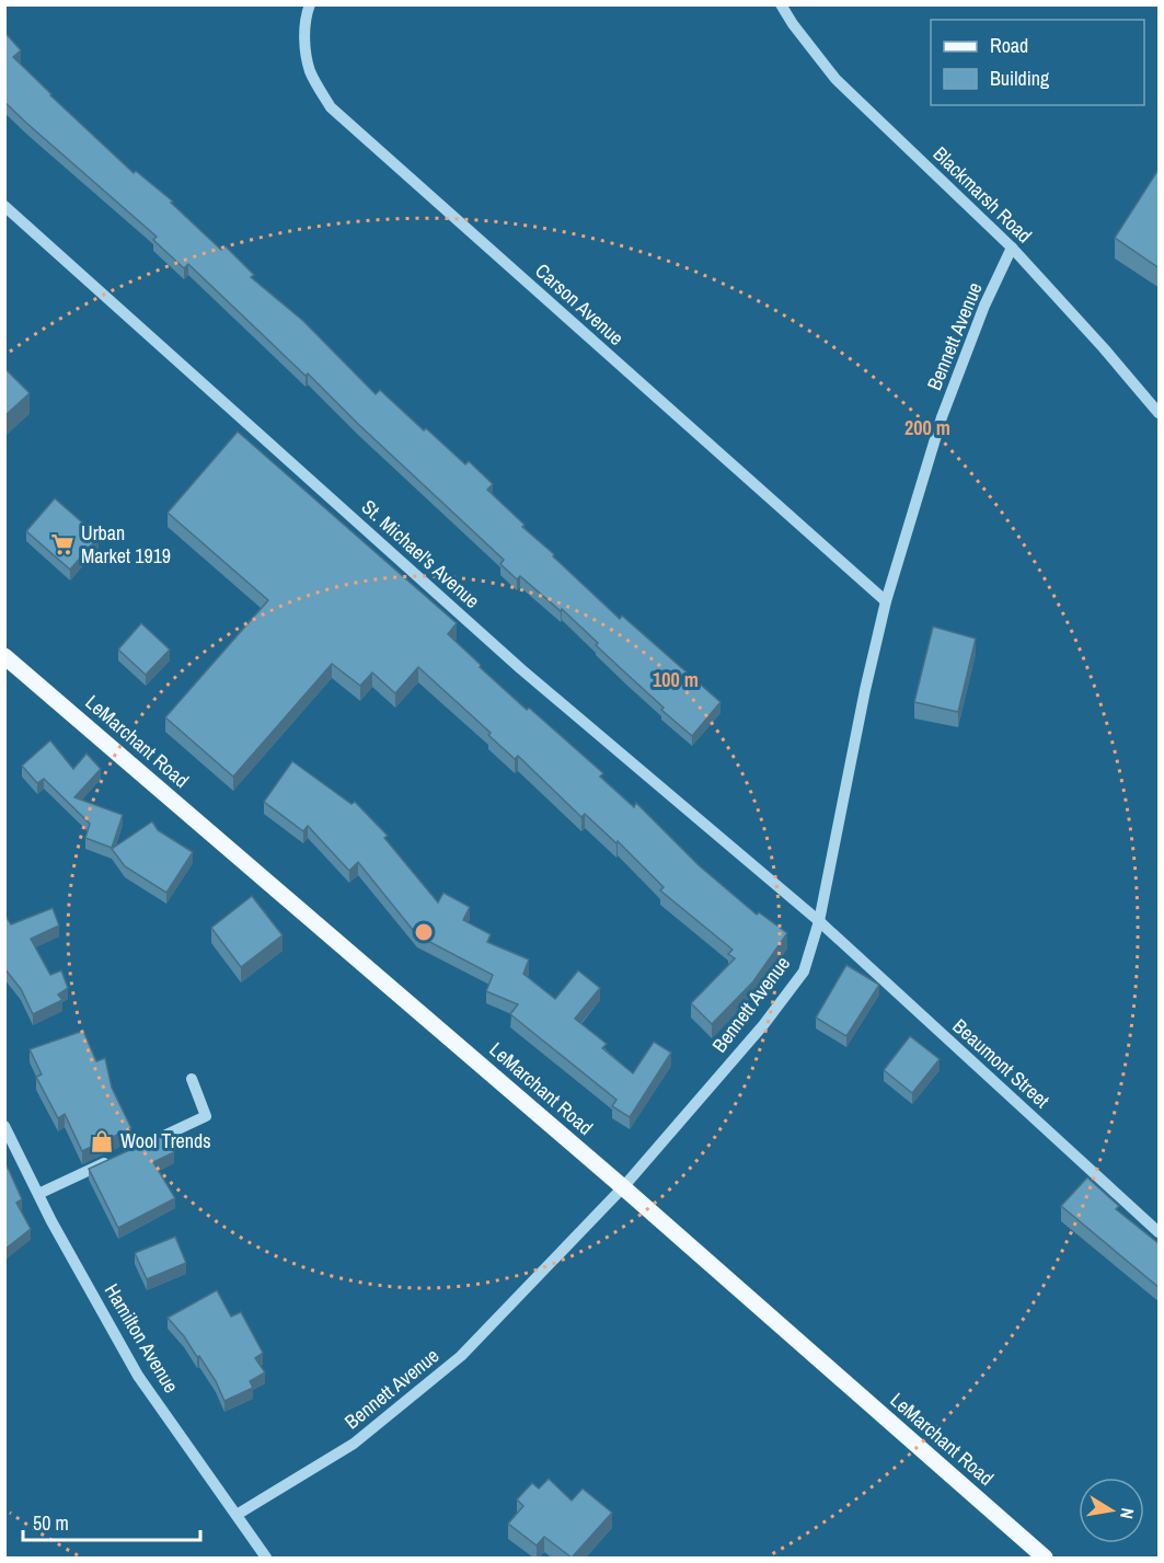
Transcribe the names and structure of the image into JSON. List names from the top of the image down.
{
  "streets": {
    "main road": ["LeMarchant Road"],
    "street": [
      "Blackmarsh Road",
      "Carson Avenue",
      "Bennett Avenue",
      "St. Michael's Avenue",
      "Beaumont Street",
      "Hamilton Avenue"
    ]
  },
  "crossings": [
    ["Blackmarsh Road", "Bennett Avenue"],
    ["Carson Avenue", "Bennett Avenue"],
    ["Bennett Avenue", "St. Michael's Avenue"],
    ["Bennett Avenue", "LeMarchant Road"],
    ["Bennett Avenue", "Beaumont Street"],
    ["Bennett Avenue", "Hamilton Avenue"],
    ["St. Michael's Avenue", "Beaumont Street"]
  ],
  "places": {
    "supermarket": ["Urban Market 1919"],
    "shop": ["Wool Trends"]
  },
  "legend": ["Road", "Building"],
  "scale_bar": "50 m",
  "north": "right",
  "rings": ["200 m", "100 m"]
}
